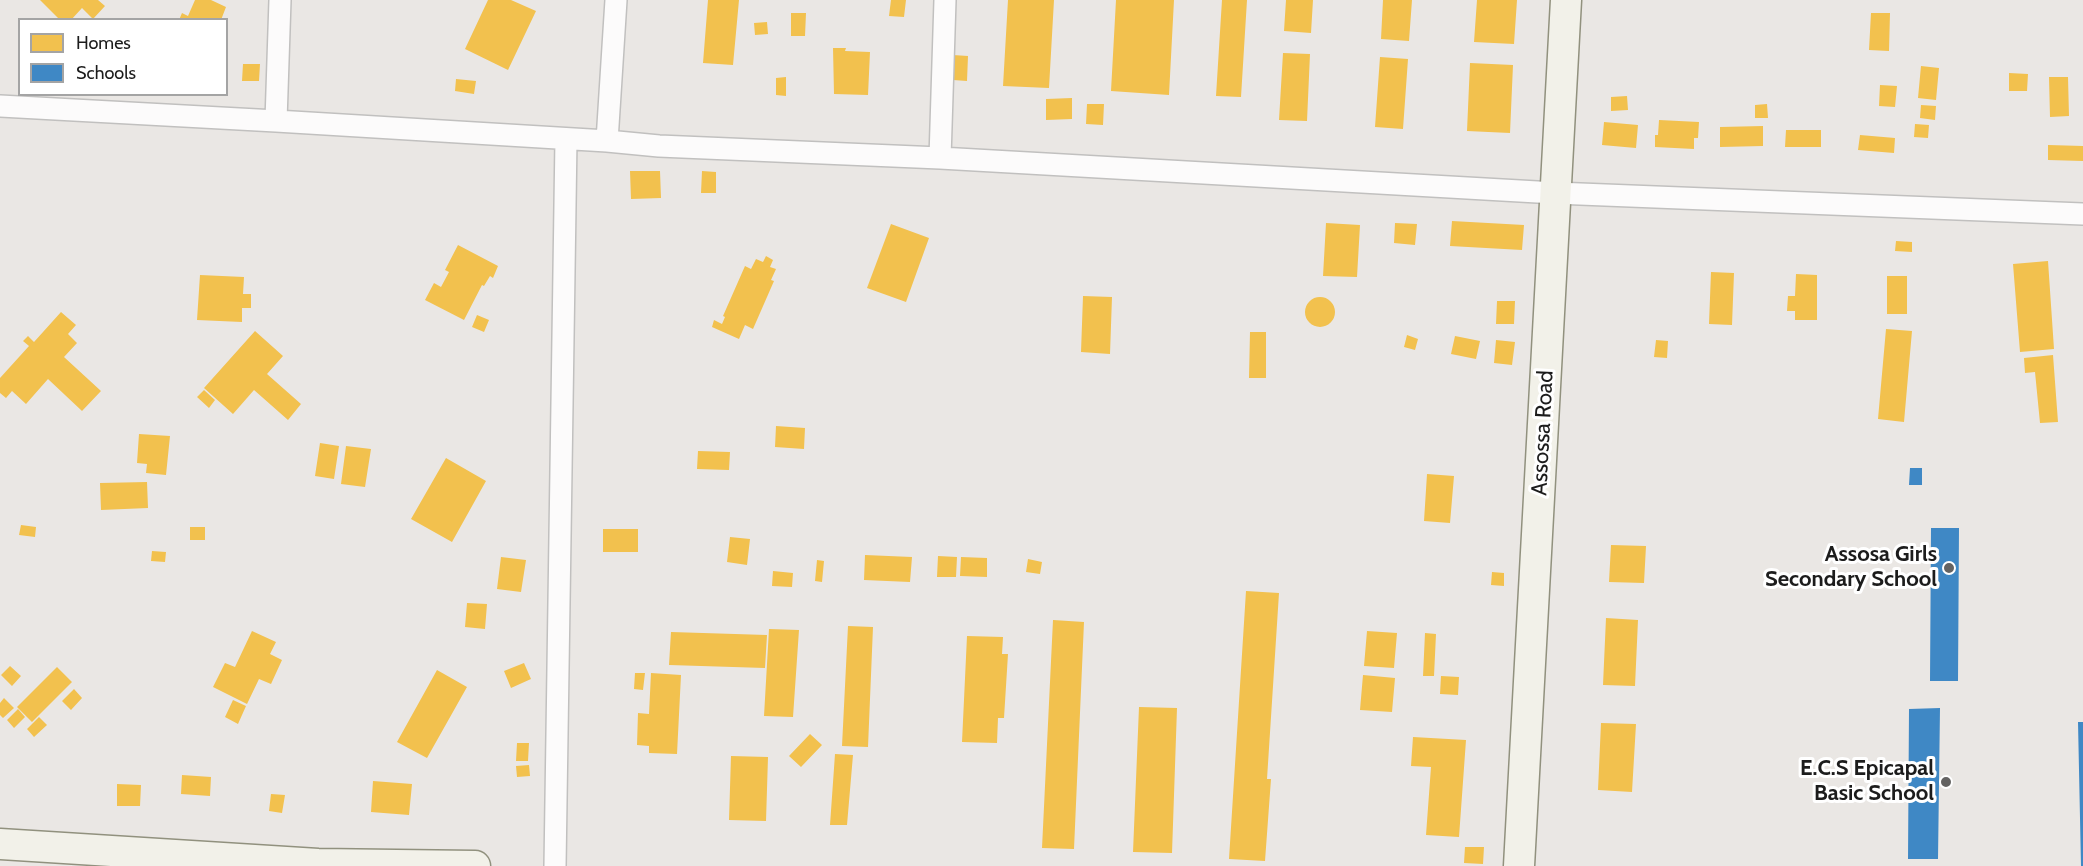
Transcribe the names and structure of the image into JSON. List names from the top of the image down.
{
  "streets": {
    "street": ["Assossa Road"]
  },
  "places": ["Assosa Girls Secondary School", "E.C.S Epicapal Basic School"],
  "legend": ["Homes", "Schools"]
}
